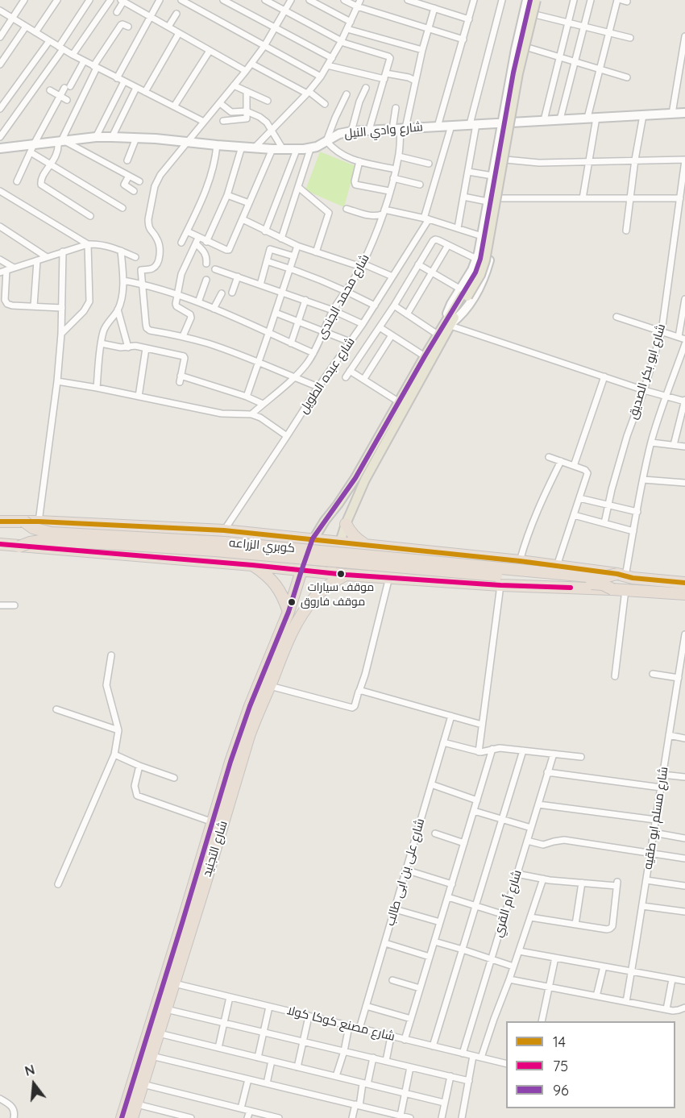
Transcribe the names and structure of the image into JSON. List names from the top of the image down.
{
  "streets": {
    "highway": ["كوبري الزراعه", "شارع التجنيد"],
    "street": [
      "شارع وادي النيل",
      "شارع محمد الجندى",
      "شارع ابو بكر الصديق",
      "شارع عبده الطويل",
      "شارع مسلم ابو طقيه",
      "شارع على بن ابى طالب",
      "شارع أم القري",
      "شارع مصنع كوكا كولا"
    ]
  },
  "crossings": [
    ["شارع وادي النيل", "شارع محمد الجندى"],
    ["شارع وادي النيل", "شارع عبده الطويل"],
    ["شارع التجنيد", "شارع مصنع كوكا كولا"],
    ["شارع على بن ابى طالب", "شارع مصنع كوكا كولا"],
    ["شارع أم القري", "شارع مصنع كوكا كولا"]
  ],
  "places": ["موقف سيارات", "موقف فاروق"],
  "lines": ["transit line 96", "transit line 14", "transit line 75"],
  "legend": ["14", "75", "96"],
  "north": "top"
}
